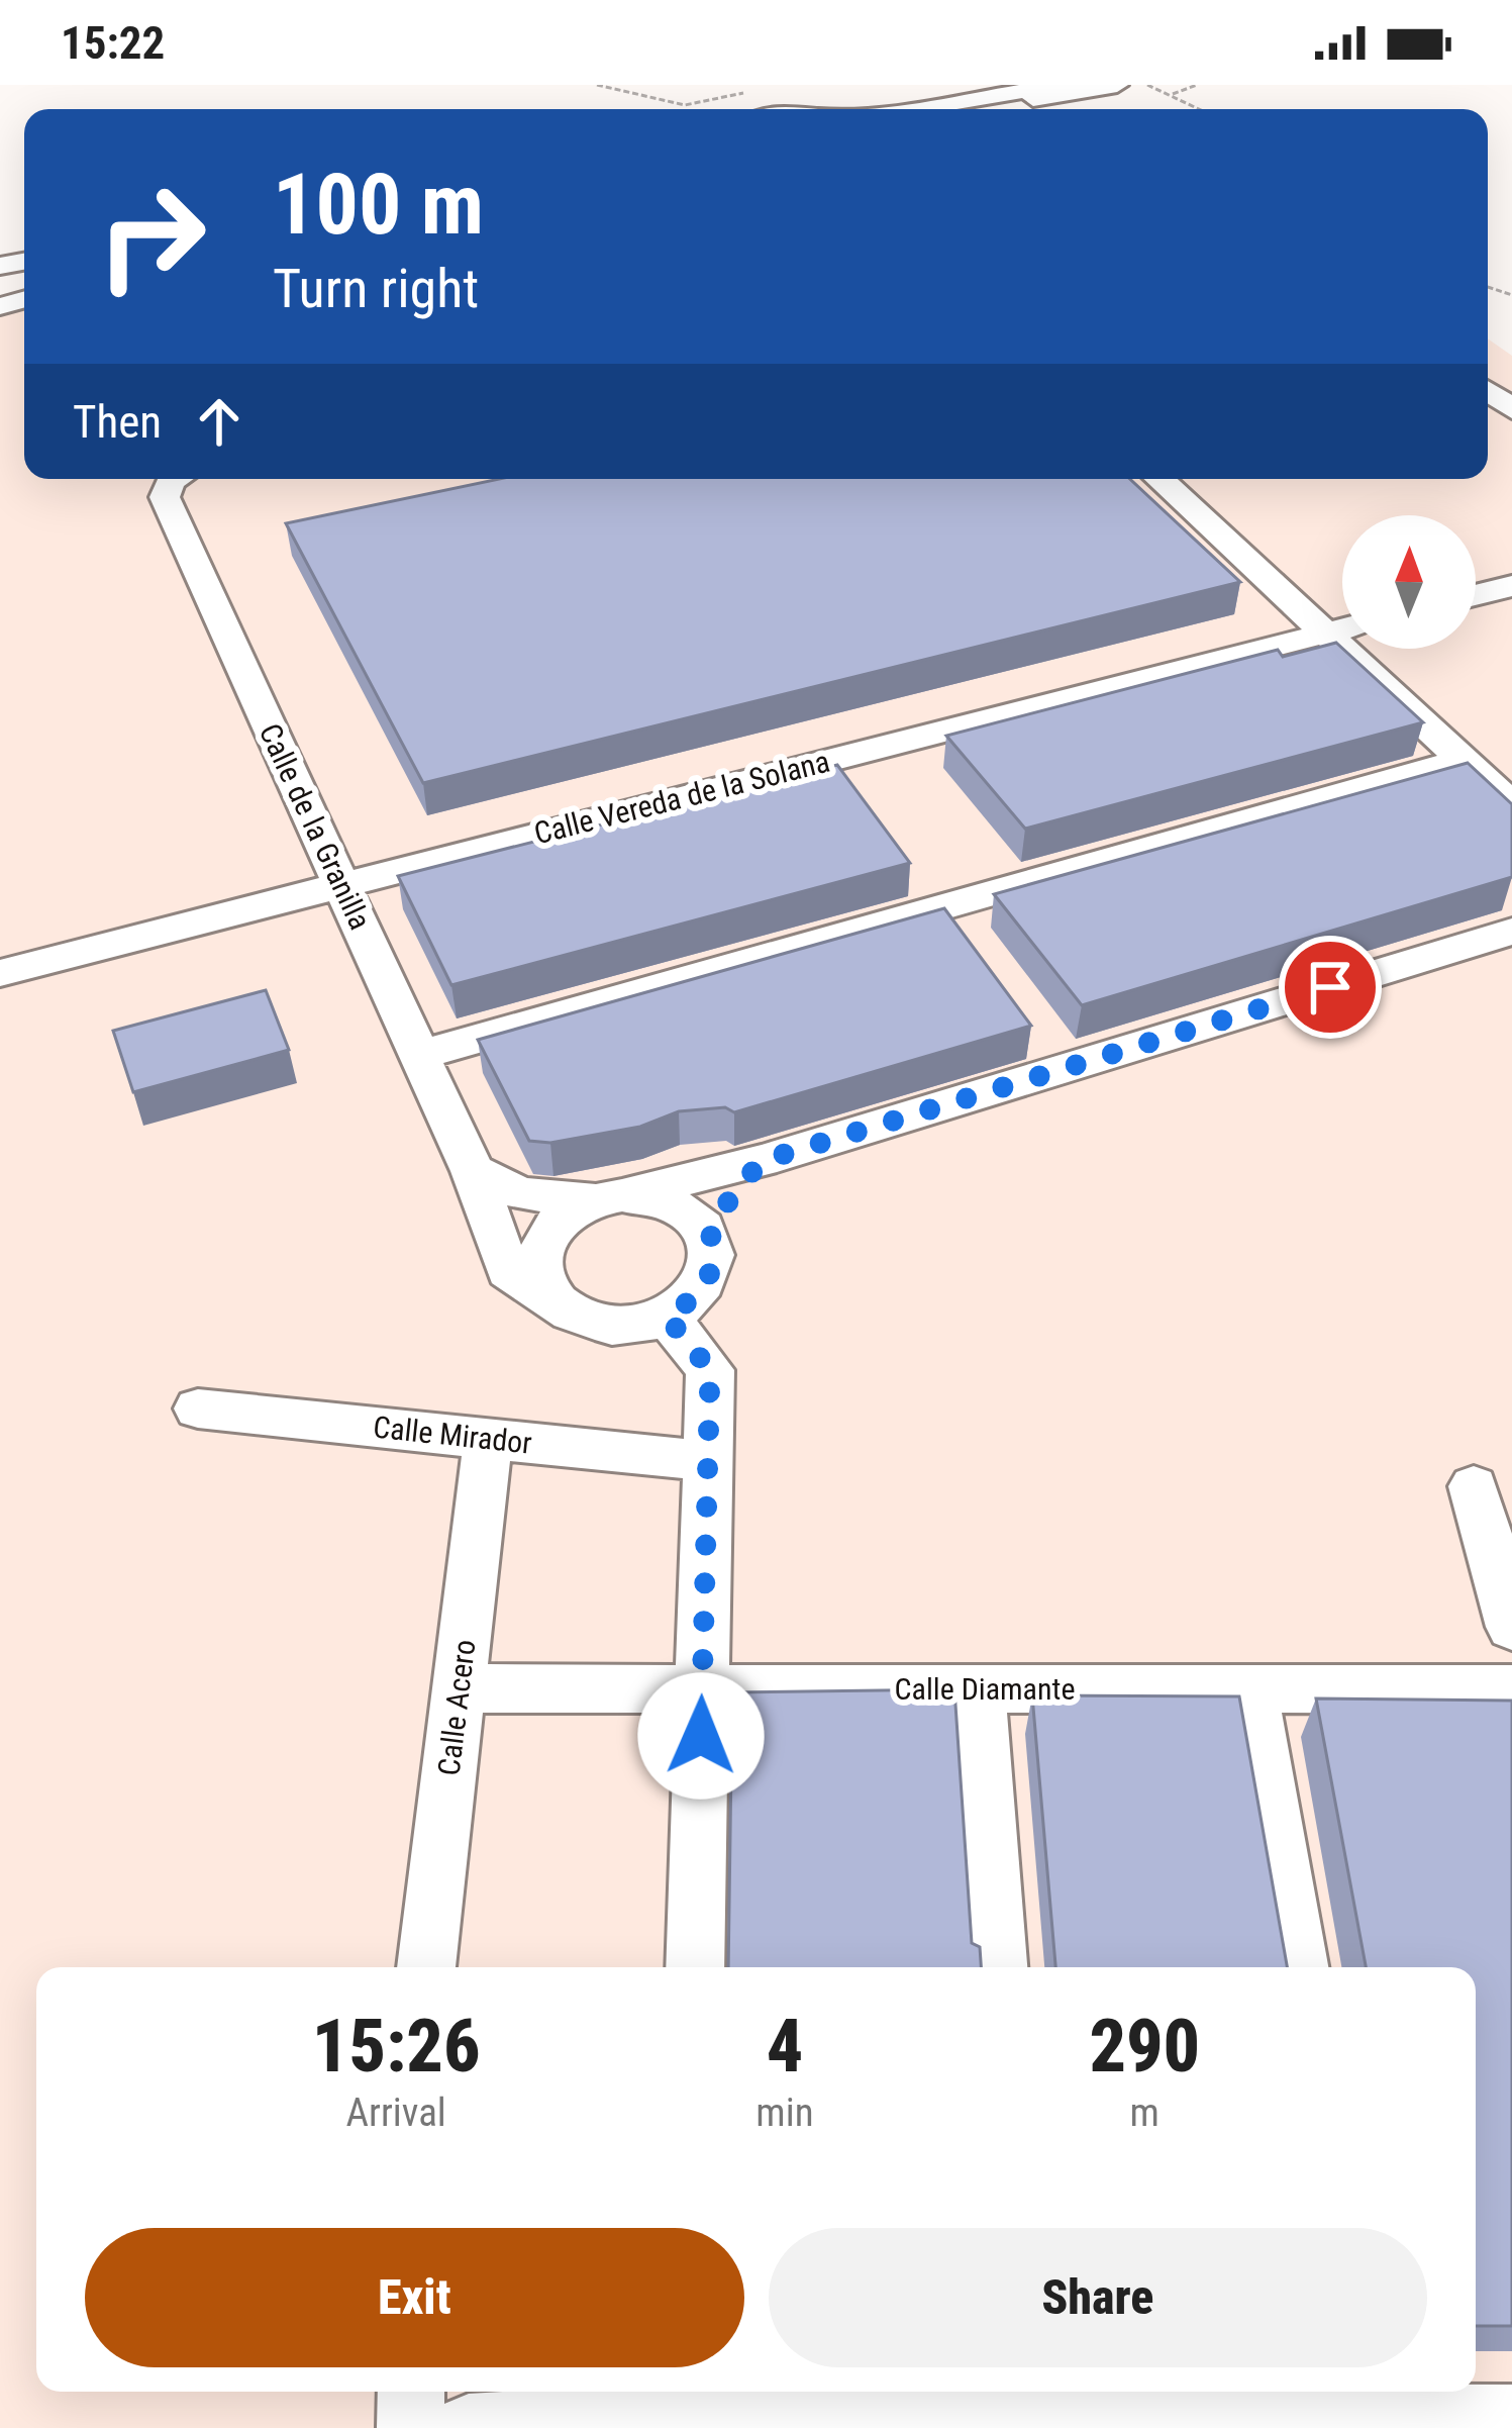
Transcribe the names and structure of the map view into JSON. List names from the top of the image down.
{
  "streets": {
    "street": [
      "Calle Vereda de la Solana",
      "Calle de la Granilla",
      "Calle Mirador",
      "Calle Diamante",
      "Calle Acero"
    ]
  },
  "crossings": [
    ["Calle Vereda de la Solana", "Calle de la Granilla"],
    ["Calle Mirador", "Calle Acero"],
    ["Calle Diamante", "Calle Acero"]
  ],
  "north": "top",
  "page": {
    "status": "15:22",
    "turn": ["100 m", "Turn right"],
    "then": "Then",
    "eta": [
      "15:26",
      "Arrival",
      "4",
      "min",
      "290",
      "m"
    ],
    "buttons": ["Exit", "Share"]
  }
}
